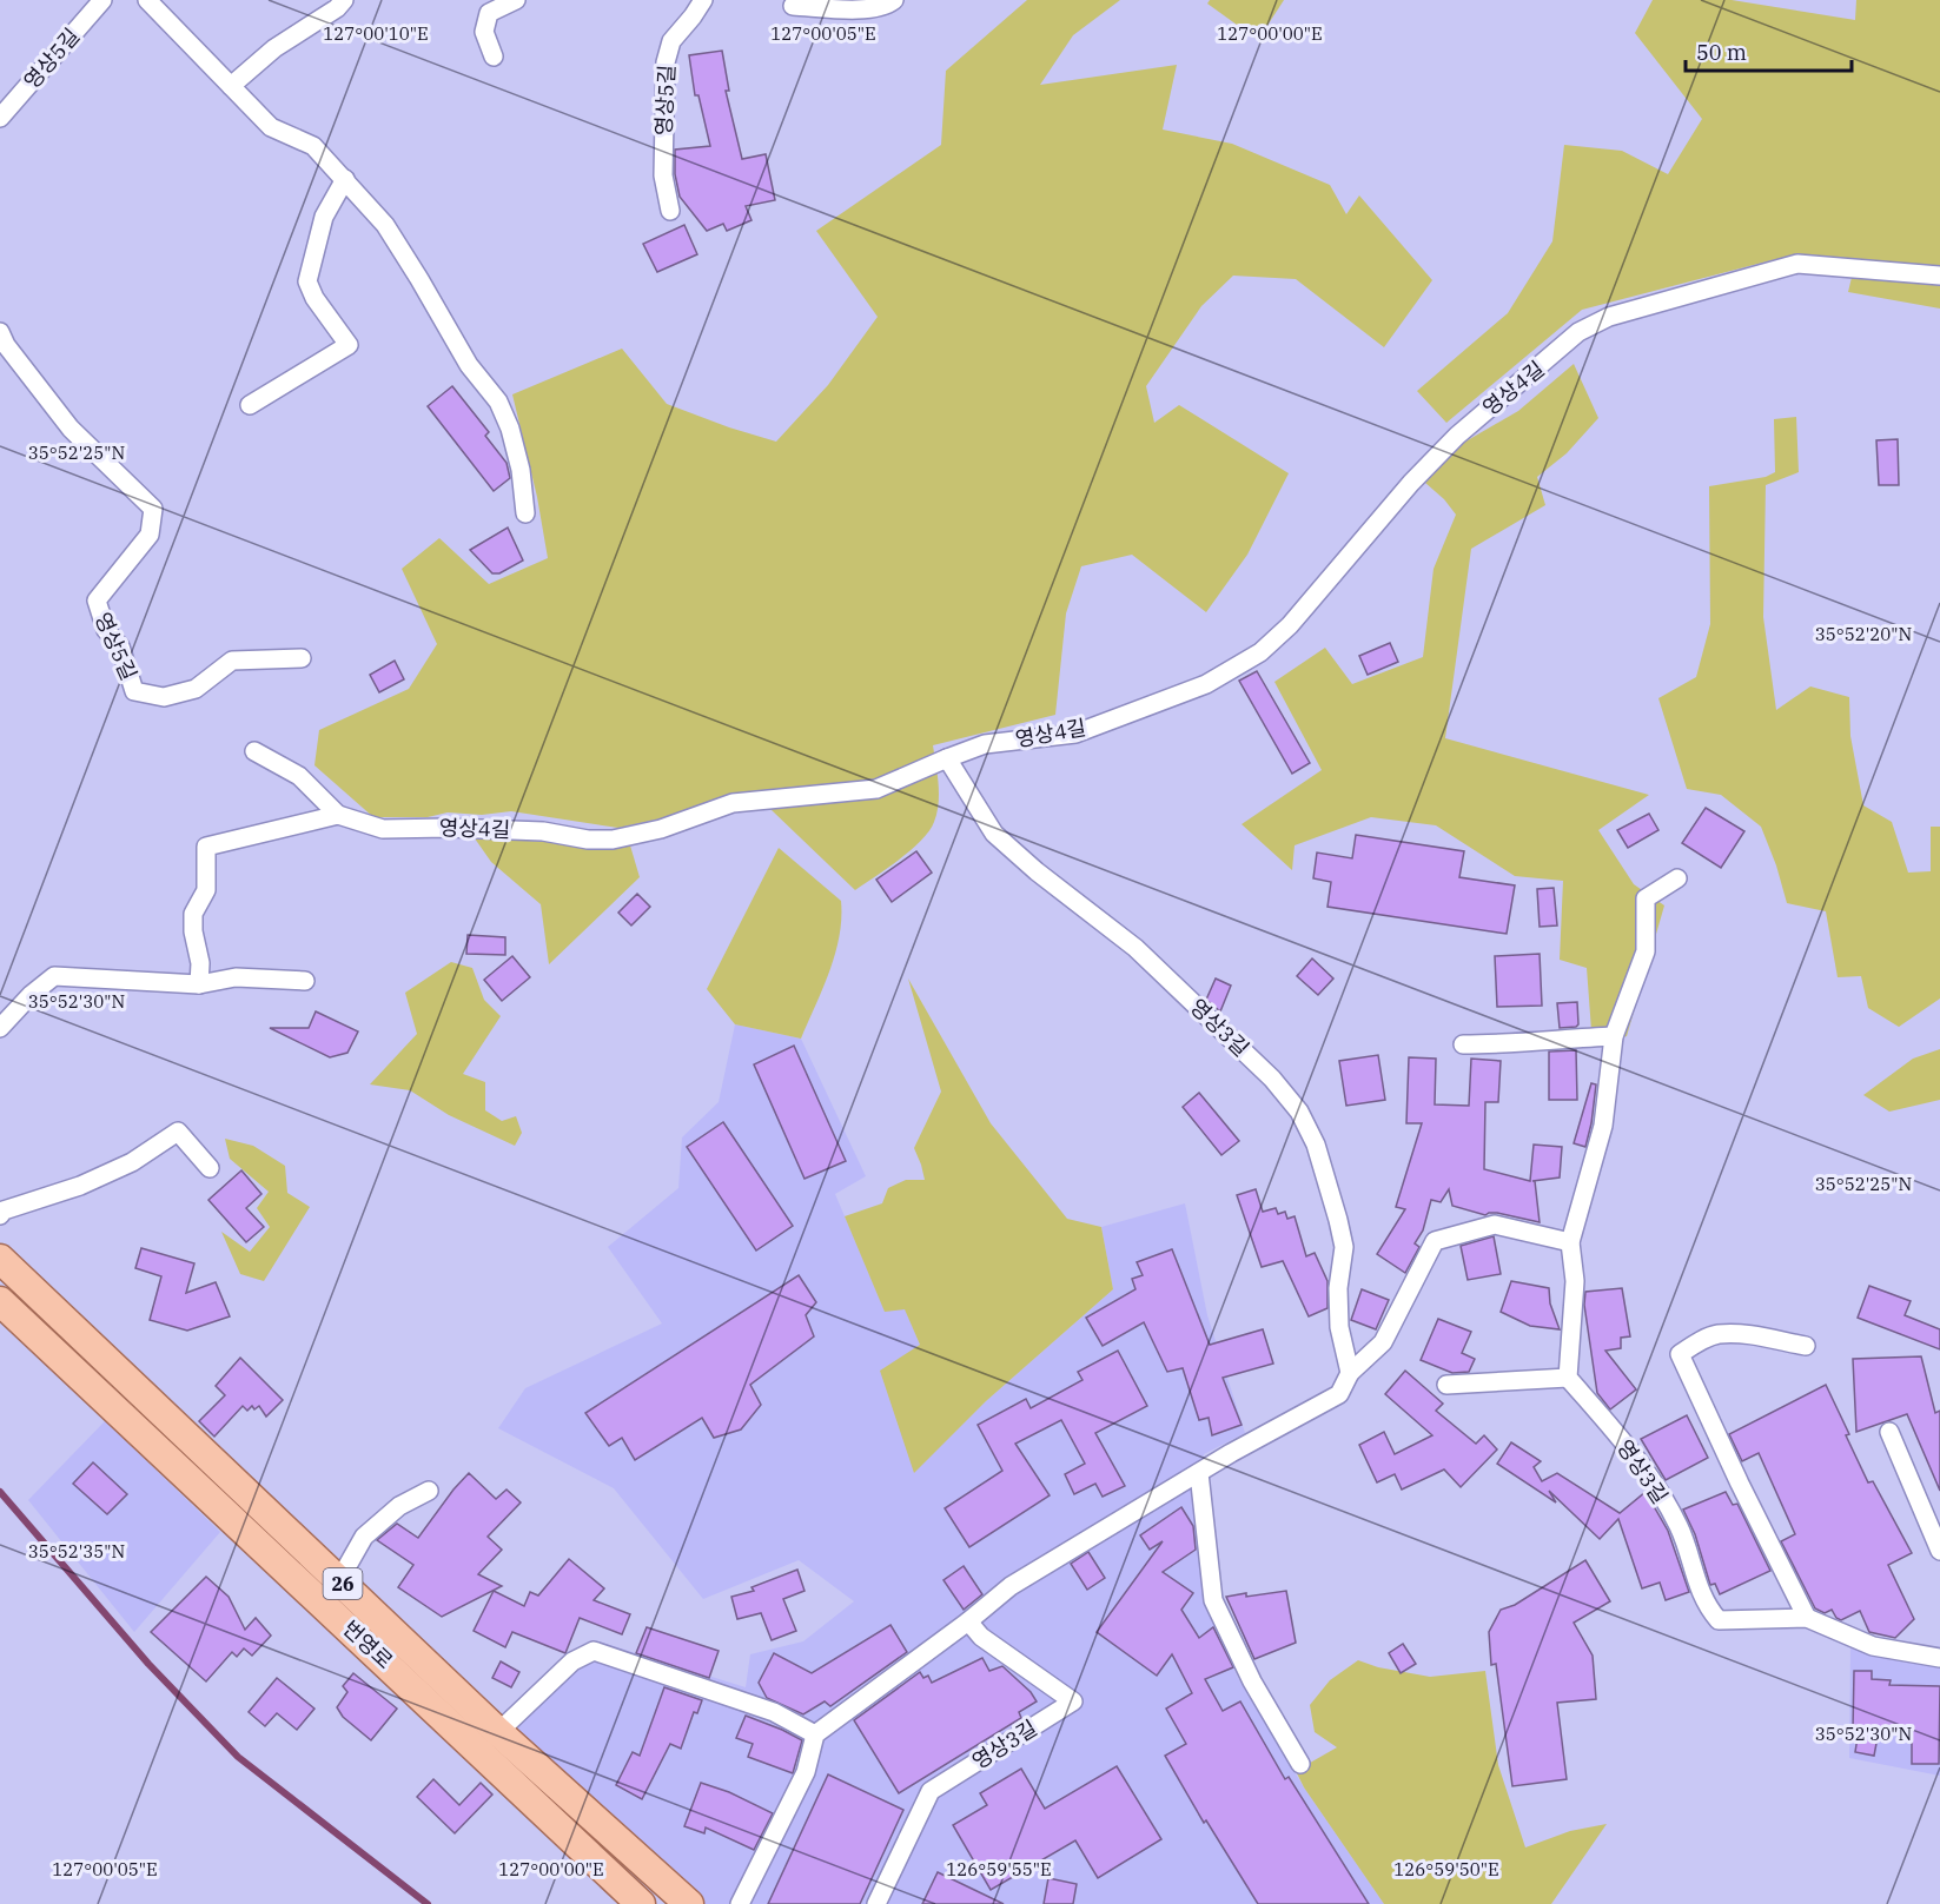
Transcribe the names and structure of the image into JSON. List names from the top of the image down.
{
  "streets": {
    "main road": ["26", "번영로"],
    "street": ["영상5길", "영상4길", "영상3길"]
  },
  "crossings": [
    ["영상4길", "영상3길"]
  ],
  "scale_bar": "50 m",
  "coordinates": [
    "127°00'00\"E",
    "127°00'10\"E",
    "127°00'05\"E",
    "35°52'25\"N",
    "35°52'20\"N",
    "35°52'30\"N",
    "35°52'35\"N",
    "126°59'55\"E",
    "126°59'50\"E"
  ]
}
